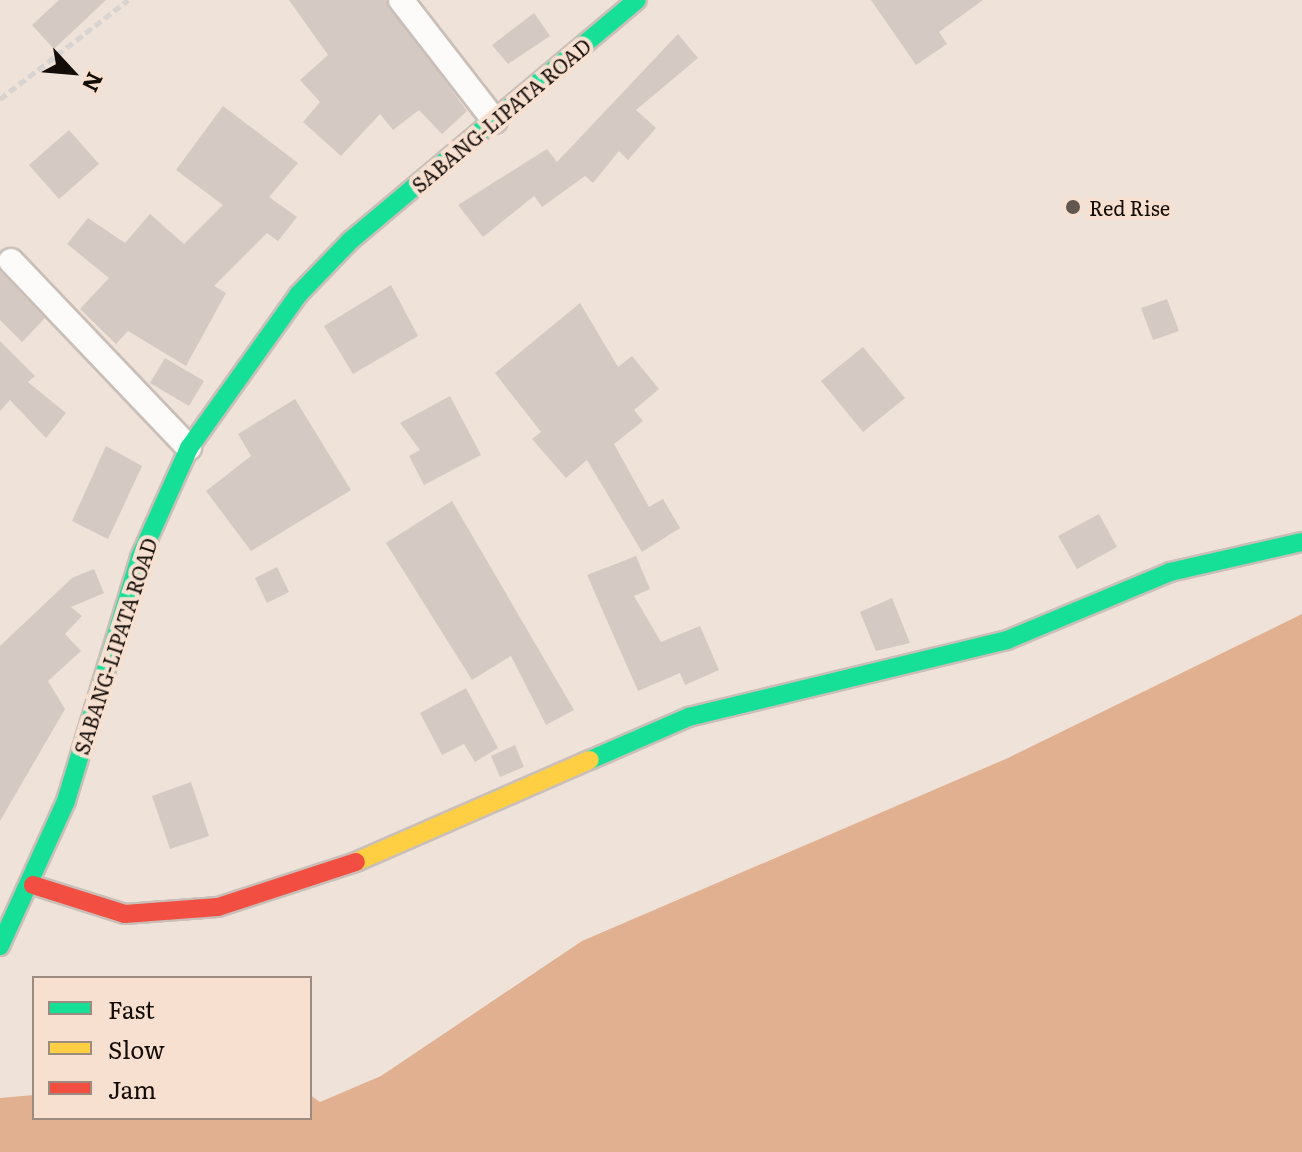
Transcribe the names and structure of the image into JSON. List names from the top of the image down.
{
  "streets": {
    "street": ["SABANG-LIPATA ROAD"]
  },
  "places": ["Red Rise"],
  "legend": ["Fast", "Slow", "Jam"],
  "north": "bottom right"
}
